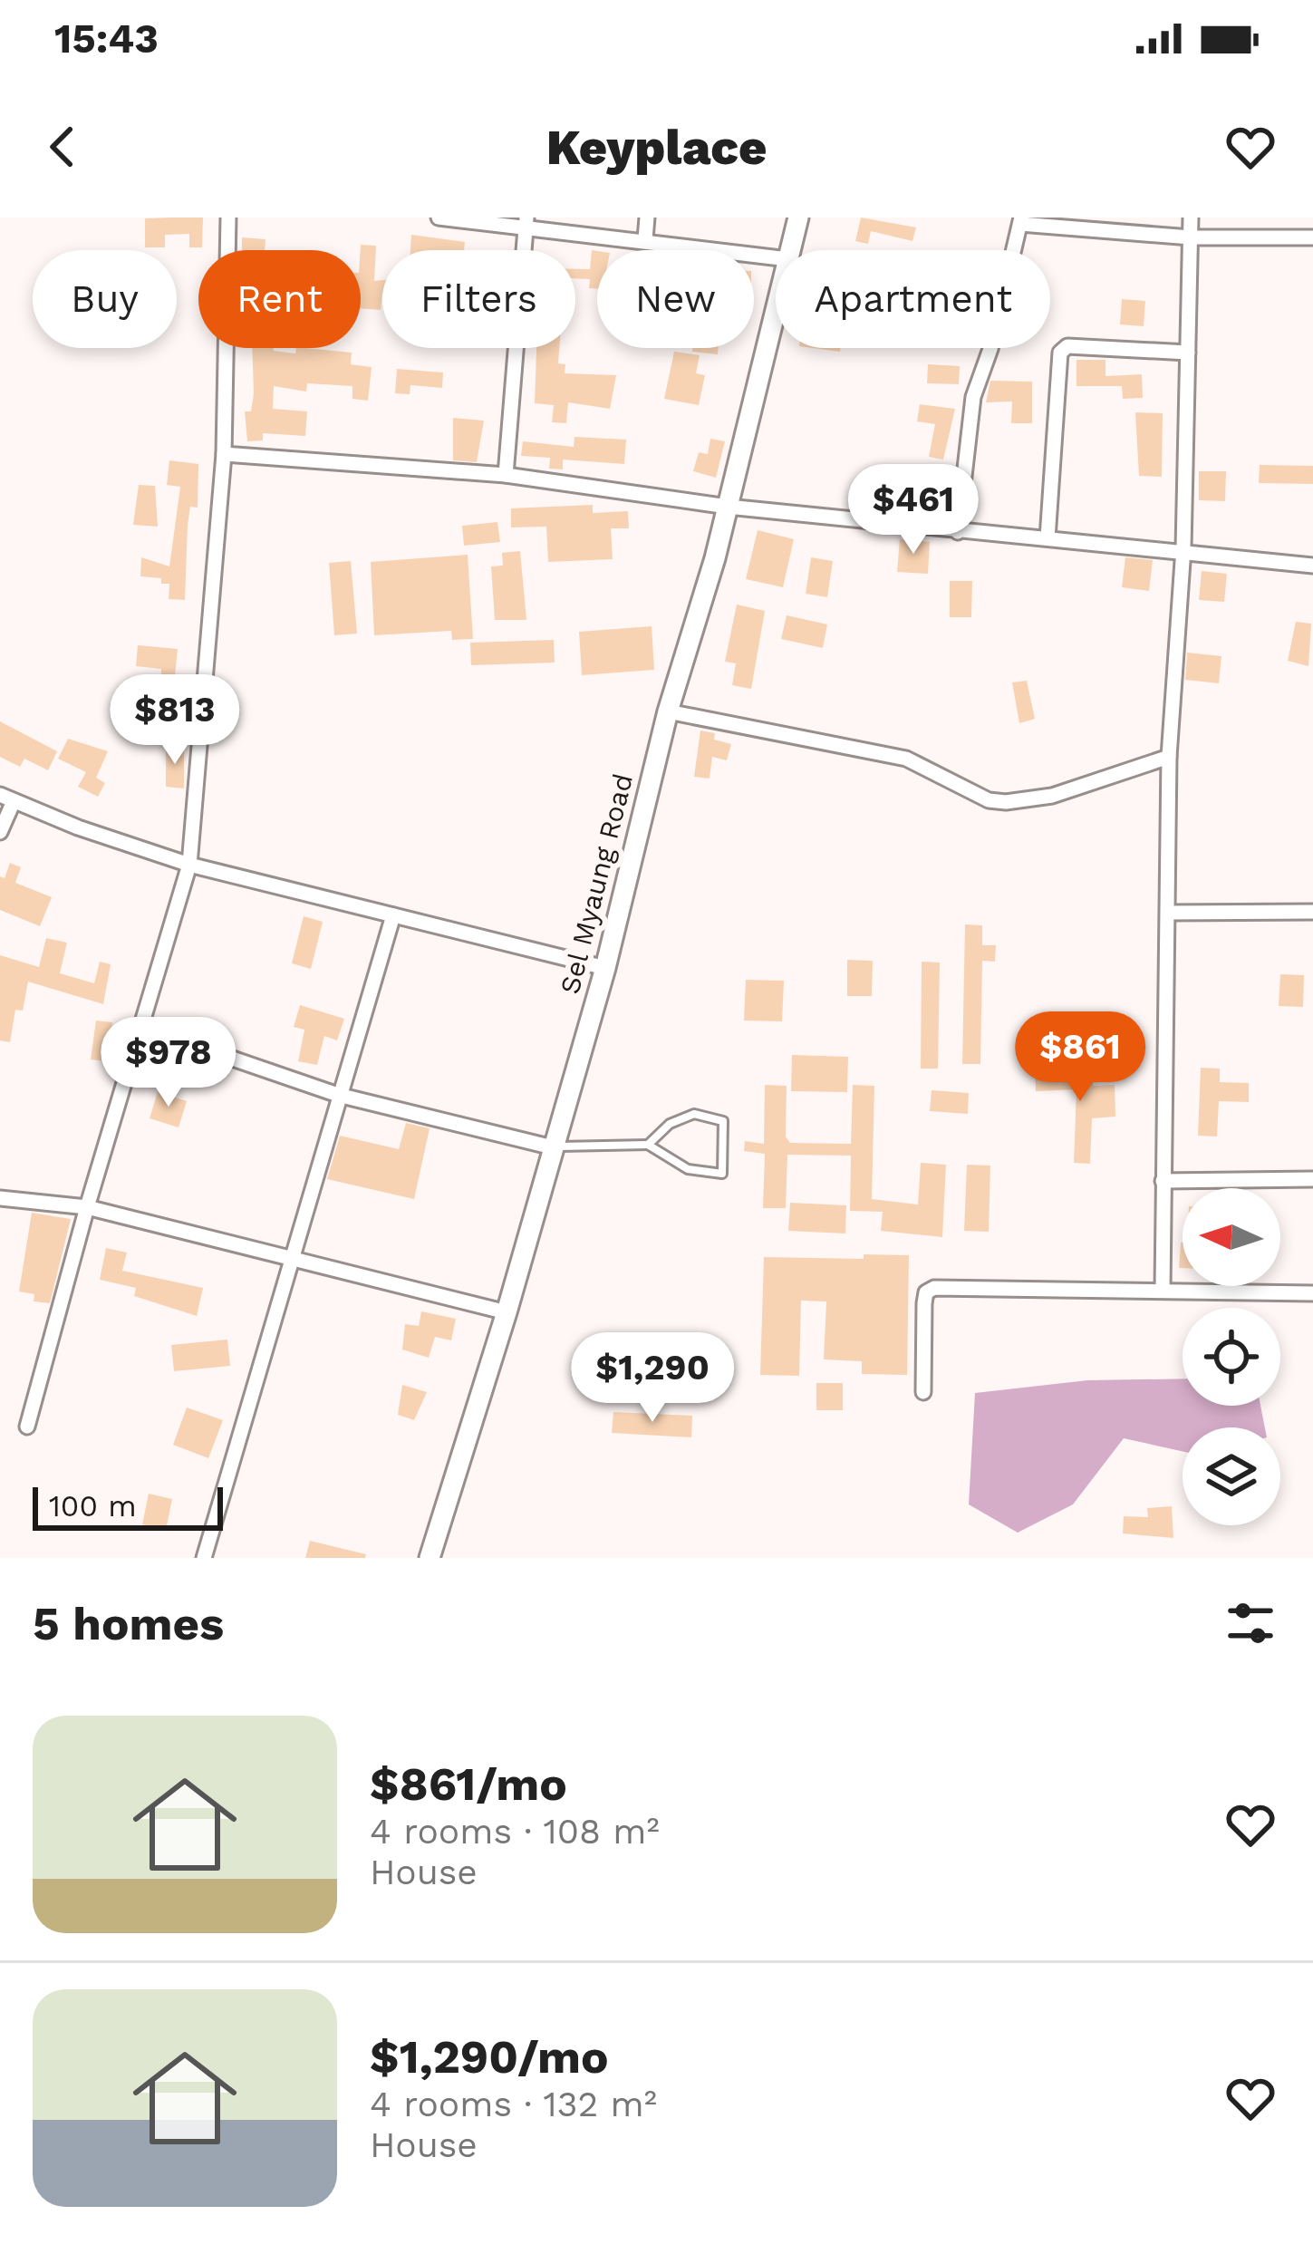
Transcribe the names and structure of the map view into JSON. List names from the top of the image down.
{
  "streets": {
    "main road": ["Sel Myaung Road"]
  },
  "scale_bar": "100 m",
  "north": "left",
  "page": {
    "status": "15:43",
    "header": "Keyplace",
    "chip": [
      "Buy",
      "Rent",
      "Filters",
      "New",
      "Apartment"
    ],
    "price": [
      "$461",
      "$813",
      "$861",
      "$978",
      "$1,290"
    ],
    "scale": "100 m",
    "heading": "5 homes",
    "list": [
      {
        "name": "$861/mo",
        "note": "4 rooms · 108 m² · House"
      },
      {
        "name": "$1,290/mo",
        "note": "4 rooms · 132 m² · House"
      }
    ]
  }
}
